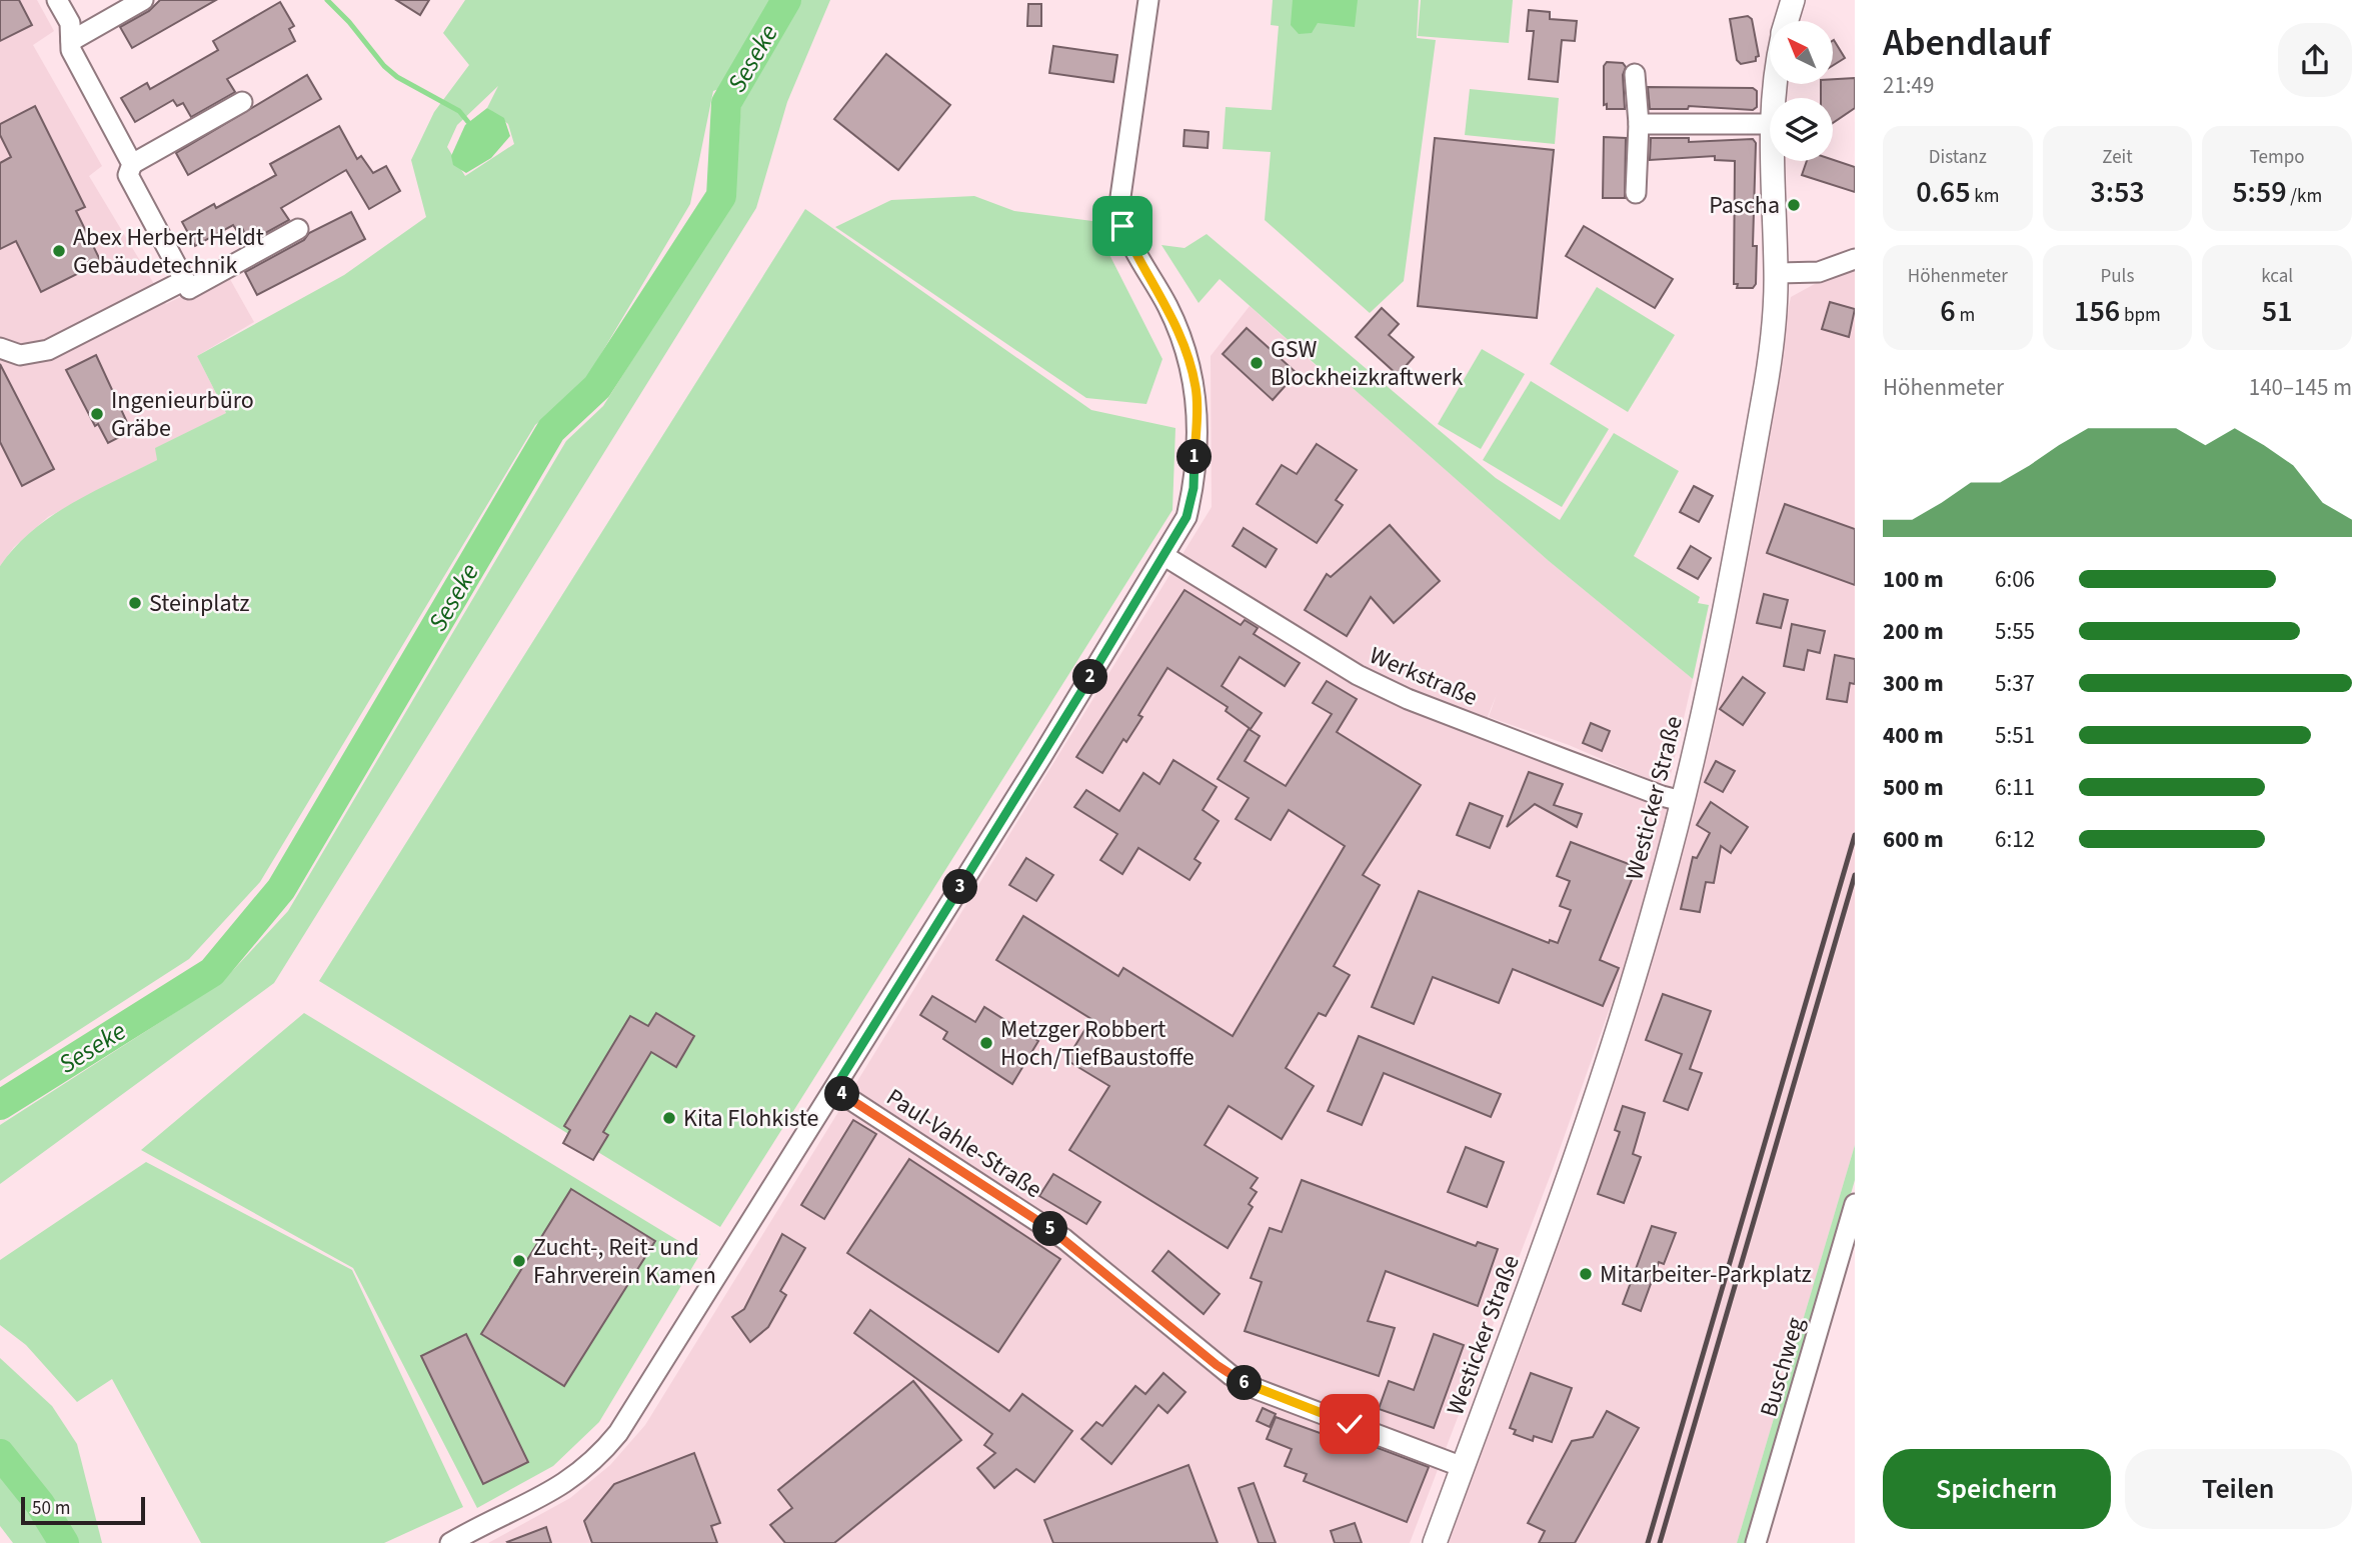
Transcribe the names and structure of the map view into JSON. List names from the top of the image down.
{
  "streets": {
    "street": [
      "Werkstraße",
      "Westicker Straße",
      "Paul-Vahle-Straße",
      "Buschweg"
    ]
  },
  "crossings": [
    ["Werkstraße", "Westicker Straße"],
    ["Westicker Straße", "Paul-Vahle-Straße"]
  ],
  "water": ["Seseke"],
  "places": [
    "Pascha",
    "Abex Herbert Heldt Gebäudetechnik",
    "GSW Blockheizkraftwerk",
    "Ingenieurbüro Gräbe",
    "Steinplatz",
    "Metzger Robbert Hoch/TiefBaustoffe",
    "Kita Flohkiste",
    "Zucht-, Reit- und Fahrverein Kamen",
    "Mitarbeiter-Parkplatz"
  ],
  "scale_bar": "50 m",
  "north": "top left",
  "page": {
    "heading": ["Abendlauf", "21:49"],
    "stats": [
      ["Distanz", "0.65 km"],
      ["Zeit", "3:53"],
      ["Tempo", "5:59 /km"],
      ["Höhenmeter", "6 m"],
      ["Puls", "156 bpm"],
      ["kcal", "51"]
    ],
    "chart": ["Höhenmeter", "140–145 m"],
    "pins": [
      "1",
      "2",
      "3",
      "4",
      "5",
      "6"
    ],
    "list": [
      {
        "name": "100 m",
        "note": "6:06"
      },
      {
        "name": "200 m",
        "note": "5:55"
      },
      {
        "name": "300 m",
        "note": "5:37"
      },
      {
        "name": "400 m",
        "note": "5:51"
      },
      {
        "name": "500 m",
        "note": "6:11"
      },
      {
        "name": "600 m",
        "note": "6:12"
      }
    ],
    "buttons": ["Speichern", "Teilen"],
    "scale": "50 m"
  }
}
